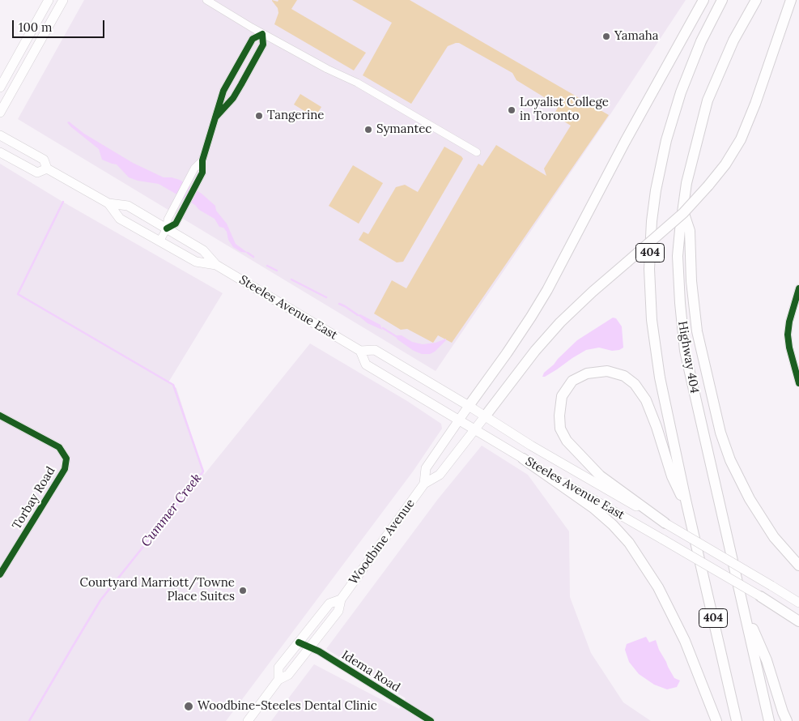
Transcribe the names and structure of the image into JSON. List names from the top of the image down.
{
  "streets": {
    "highway": ["404", "Highway 404"],
    "main road": ["Steeles Avenue East", "Woodbine Avenue"],
    "street": ["Torbay Road", "Idema Road"]
  },
  "crossings": [
    ["Steeles Avenue East", "Woodbine Avenue"],
    ["Woodbine Avenue", "Idema Road"]
  ],
  "water": ["Cummer Creek"],
  "places": [
    "Yamaha",
    "Loyalist College in Toronto",
    "Tangerine",
    "Symantec",
    "Courtyard Marriott/Towne Place Suites",
    "Woodbine-Steeles Dental Clinic"
  ],
  "scale_bar": "100 m"
}
